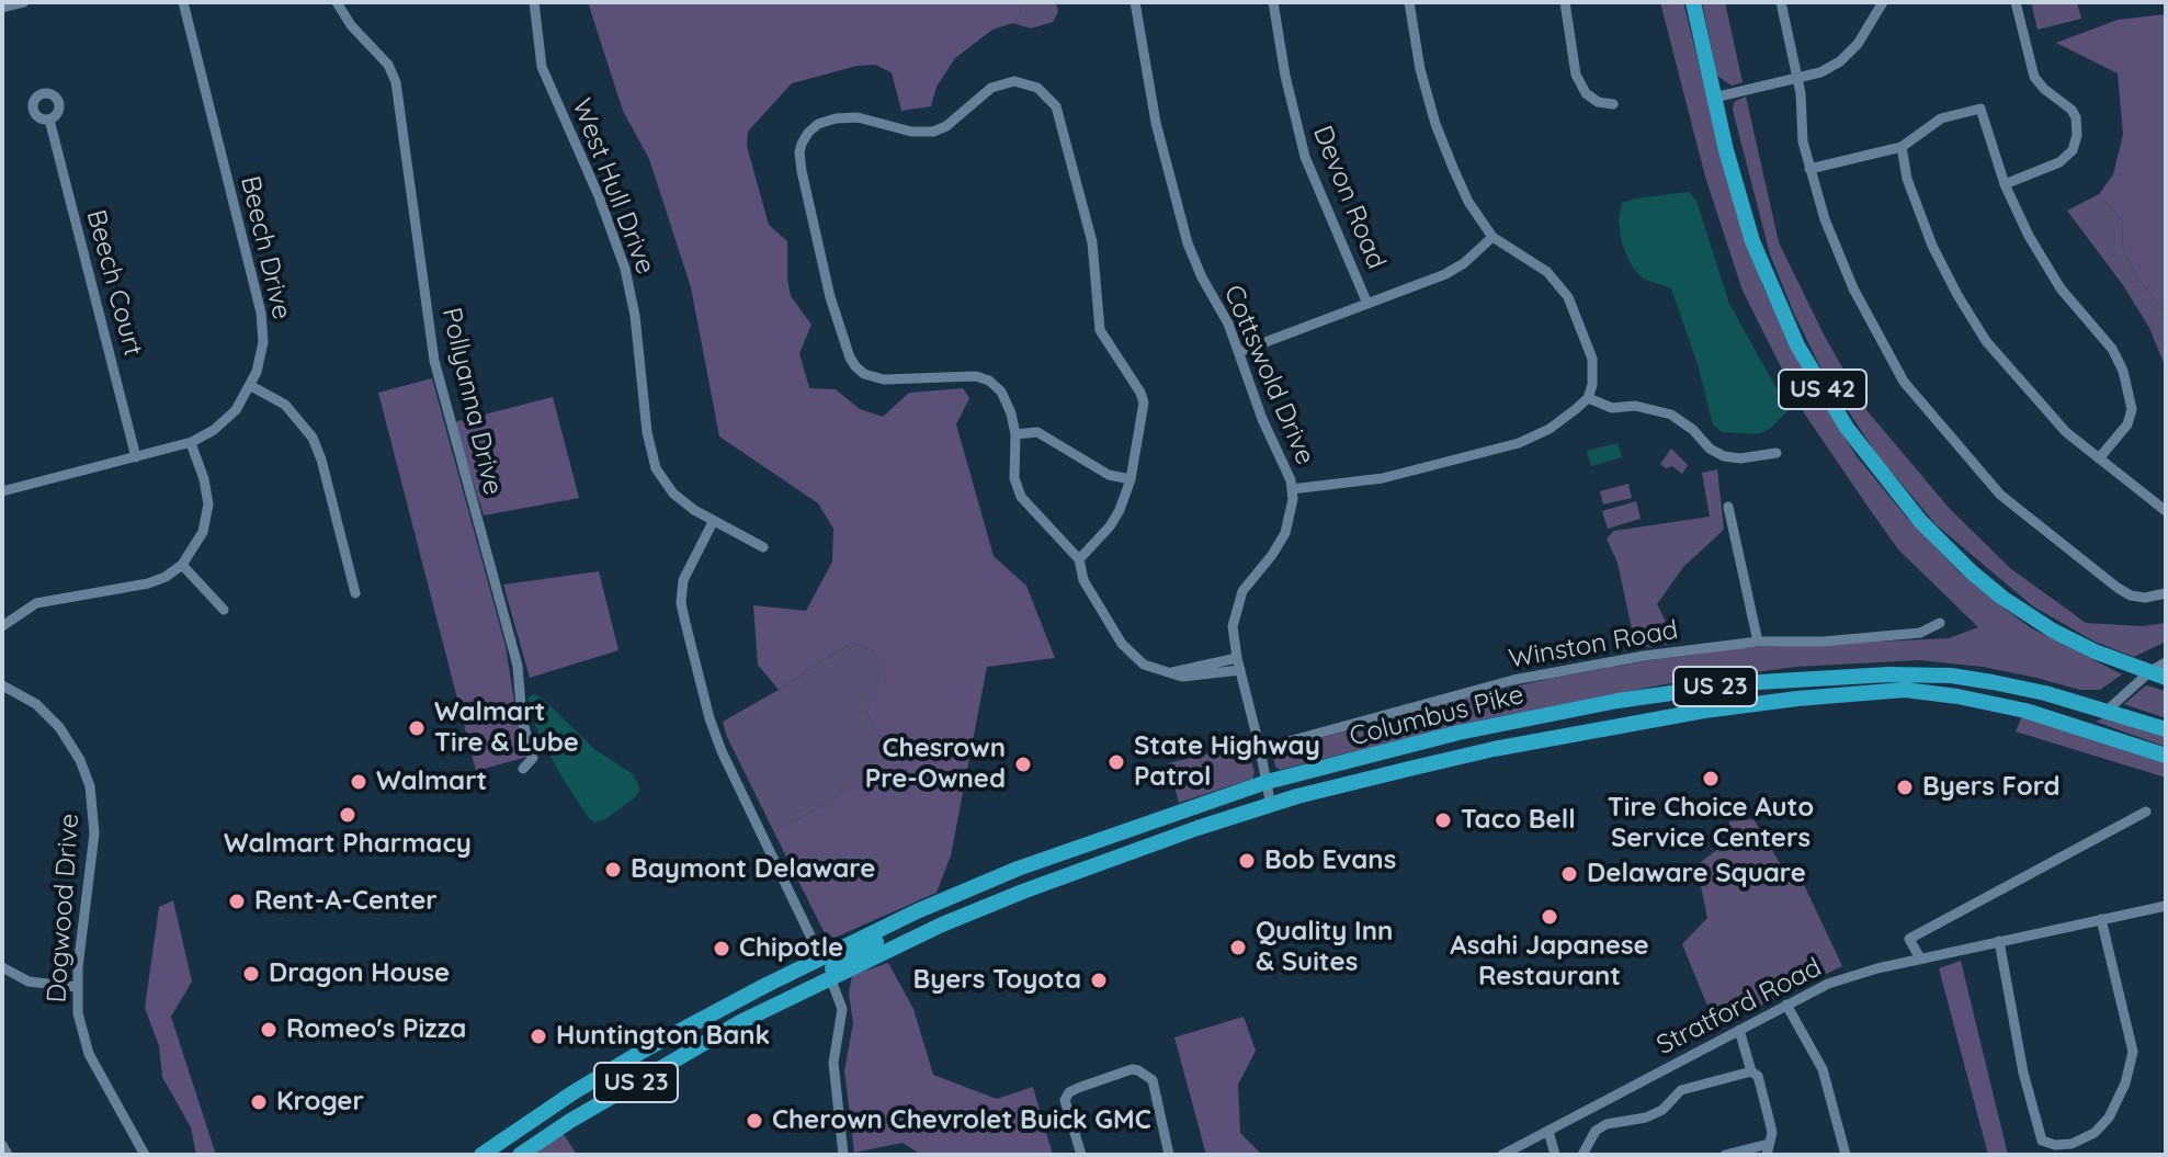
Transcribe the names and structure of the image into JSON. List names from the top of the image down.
{
  "streets": {
    "highway": ["US 42", "US 23", "Columbus Pike"],
    "street": [
      "West Hull Drive",
      "Devon Road",
      "Beech Drive",
      "Beech Court",
      "Cottswold Drive",
      "Pollyanna Drive",
      "Winston Road",
      "Dogwood Drive",
      "Stratford Road"
    ]
  },
  "crossings": [
    ["Beech Drive", "Beech Court"],
    ["Cottswold Drive", "Winston Road"],
    ["Cottswold Drive", "Columbus Pike"]
  ],
  "places": [
    "Walmart Tire & Lube",
    "State Highway Patrol",
    "Chesrown Pre-Owned",
    "Tire Choice Auto Service Centers",
    "Walmart",
    "Byers Ford",
    "Walmart Pharmacy",
    "Taco Bell",
    "Bob Evans",
    "Baymont Delaware",
    "Delaware Square",
    "Rent-A-Center",
    "Asahi Japanese Restaurant",
    "Quality Inn & Suites",
    "Chipotle",
    "Dragon House",
    "Byers Toyota",
    "Romeo's Pizza",
    "Huntington Bank",
    "Kroger",
    "Cherown Chevrolet Buick GMC"
  ]
}
